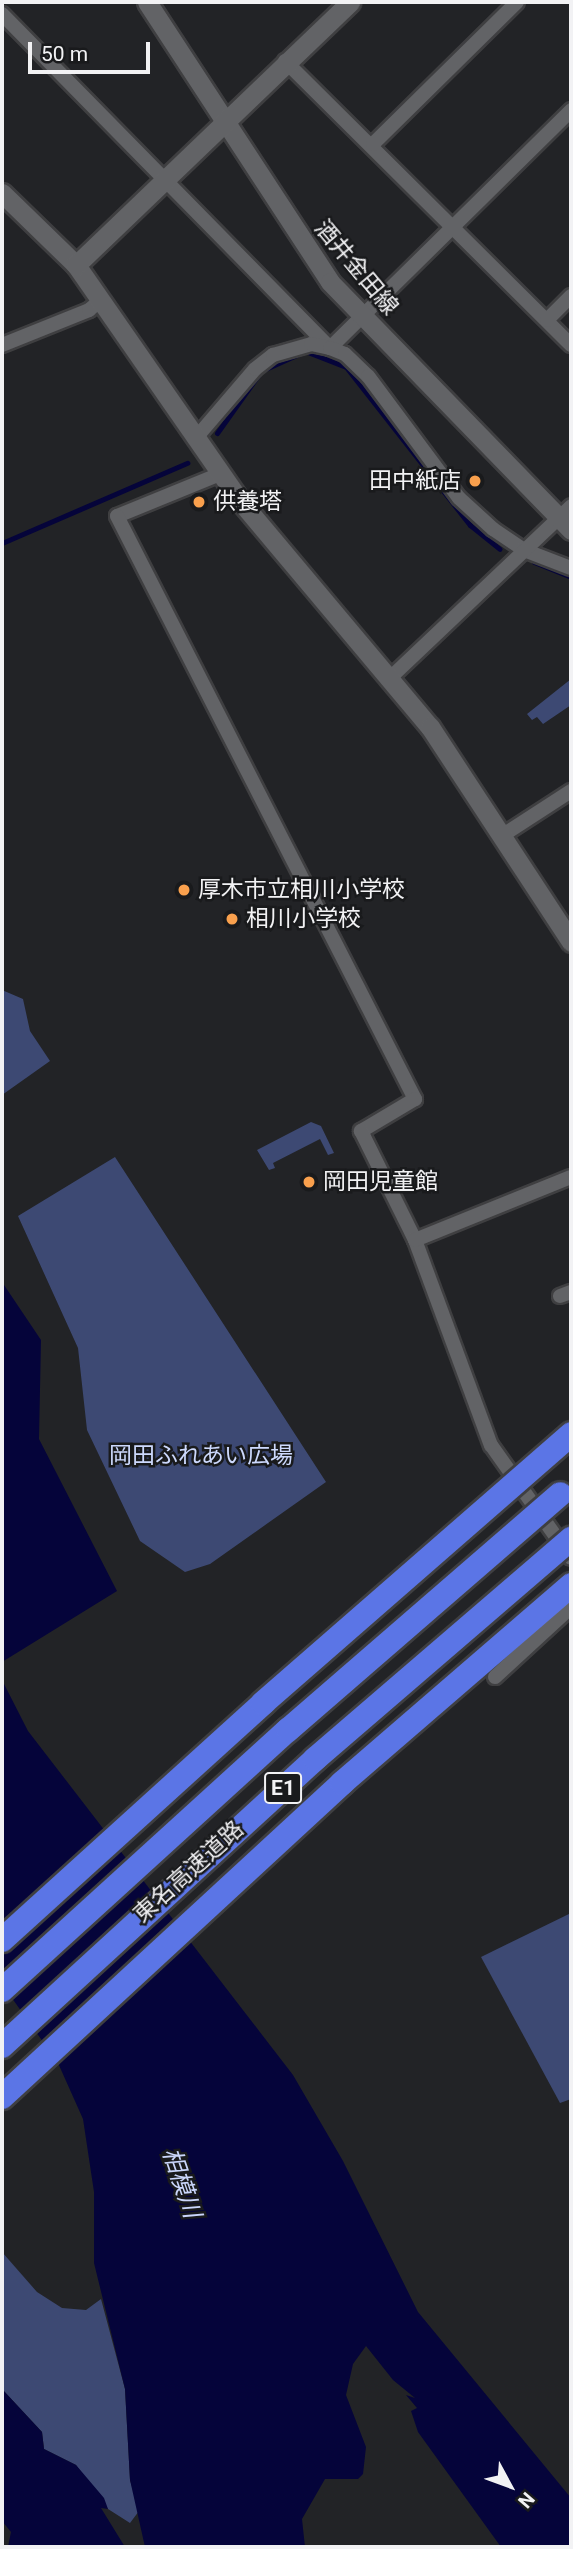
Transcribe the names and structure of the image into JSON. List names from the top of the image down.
{
  "streets": {
    "highway": ["E1", "東名高速道路"],
    "street": ["酒井金田線"]
  },
  "water": ["相模川"],
  "parks": ["岡田ふれあい広場"],
  "places": [
    "田中紙店",
    "供養塔",
    "厚木市立相川小学校",
    "相川小学校",
    "岡田児童館"
  ],
  "scale_bar": "50 m",
  "north": "bottom right"
}
